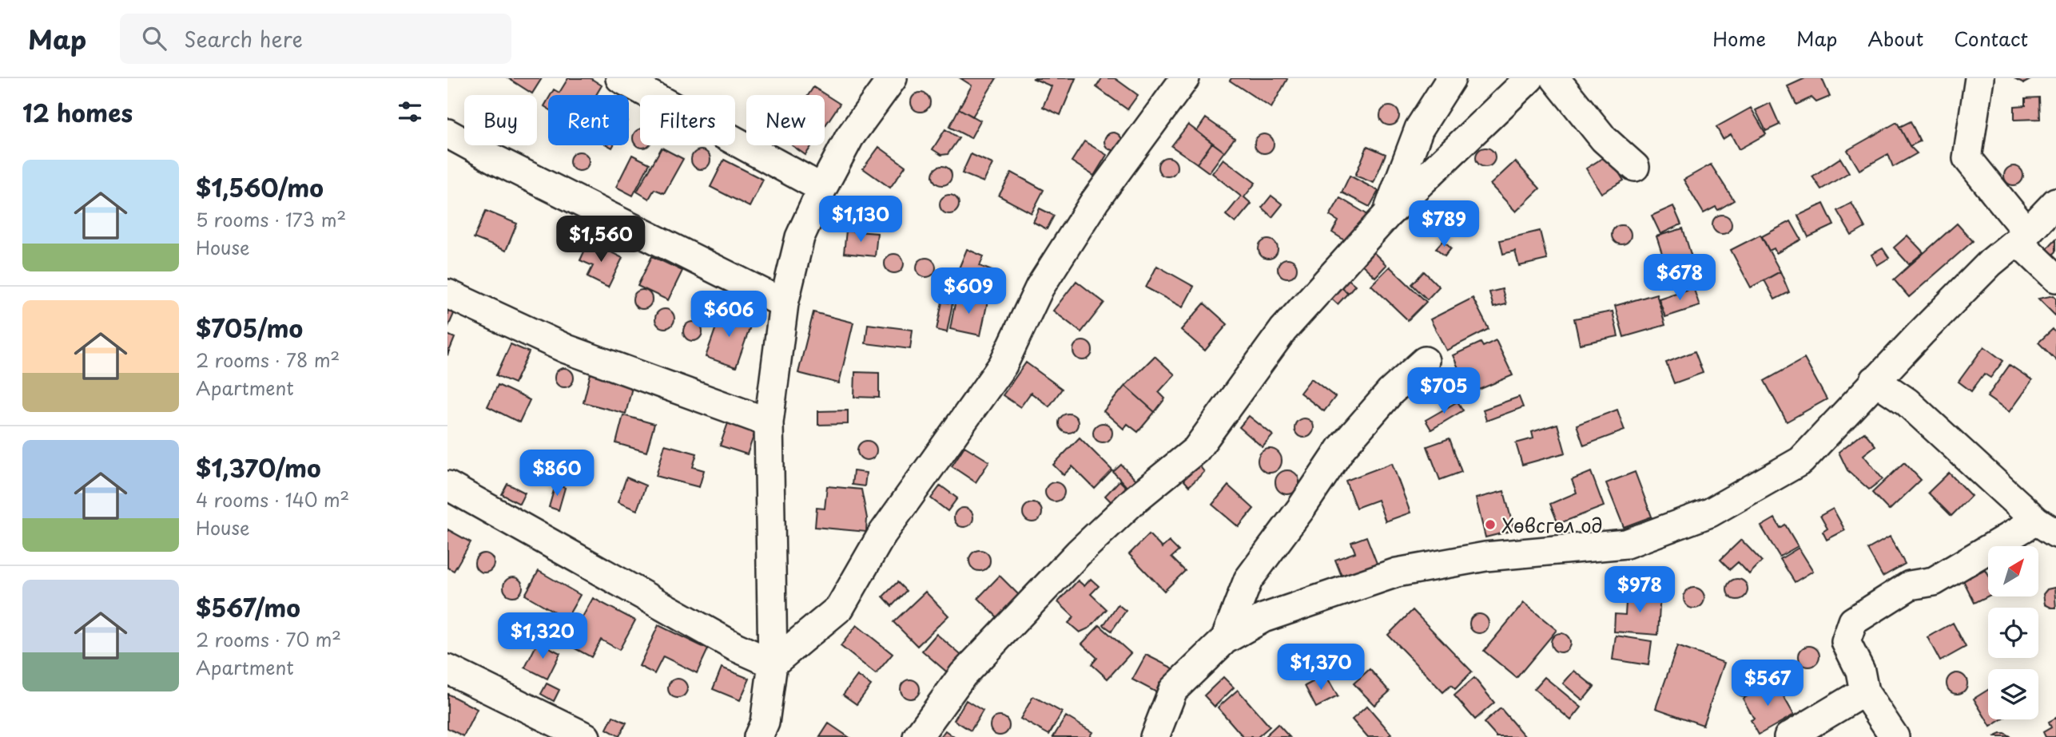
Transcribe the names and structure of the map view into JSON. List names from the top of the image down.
{
  "places": ["Хөвсгөл од"],
  "north": "top right",
  "page": {
    "header": "Map",
    "search": "Search here",
    "nav": [
      "Home",
      "Map",
      "About",
      "Contact"
    ],
    "heading": "12 homes",
    "chip": [
      "Buy",
      "Rent",
      "Filters",
      "New"
    ],
    "list": [
      {
        "name": "$1,560/mo",
        "note": "5 rooms · 173 m² · House"
      },
      {
        "name": "$705/mo",
        "note": "2 rooms · 78 m² · Apartment"
      },
      {
        "name": "$1,370/mo",
        "note": "4 rooms · 140 m² · House"
      },
      {
        "name": "$567/mo",
        "note": "2 rooms · 70 m² · Apartment"
      }
    ],
    "price": [
      "$1,130",
      "$789",
      "$1,560",
      "$678",
      "$609",
      "$606",
      "$705",
      "$860",
      "$978",
      "$1,320",
      "$1,370",
      "$567"
    ]
  }
}
